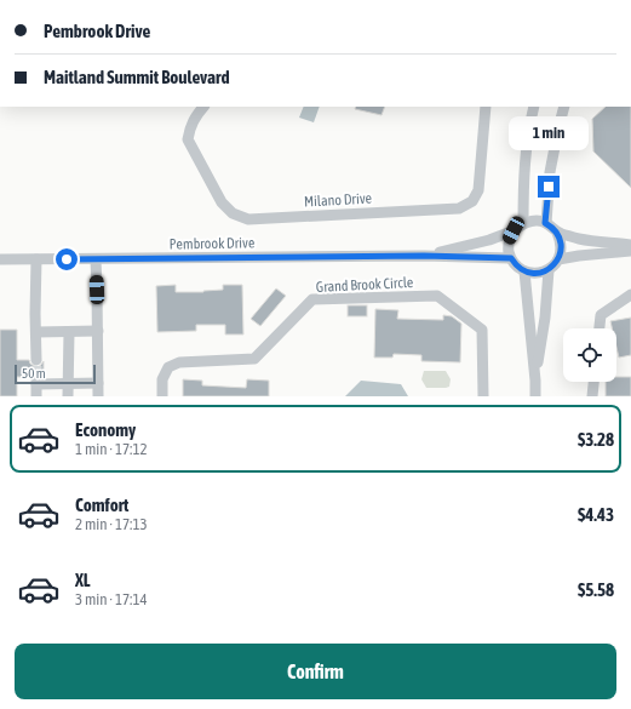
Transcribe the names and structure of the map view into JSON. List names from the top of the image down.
{
  "streets": {
    "street": ["Milano Drive", "Pembrook Drive", "Grand Brook Circle"]
  },
  "scale_bar": "50 m",
  "page": {
    "banner": ["Pembrook Drive", "Maitland Summit Boulevard"],
    "bubble": "1 min",
    "scale": "50 m",
    "list": [
      {
        "name": "Economy",
        "note": "1 min · 17:12",
        "value": "$3.28"
      },
      {
        "name": "Comfort",
        "note": "2 min · 17:13",
        "value": "$4.43"
      },
      {
        "name": "XL",
        "note": "3 min · 17:14",
        "value": "$5.58"
      }
    ],
    "buttons": "Confirm"
  }
}
